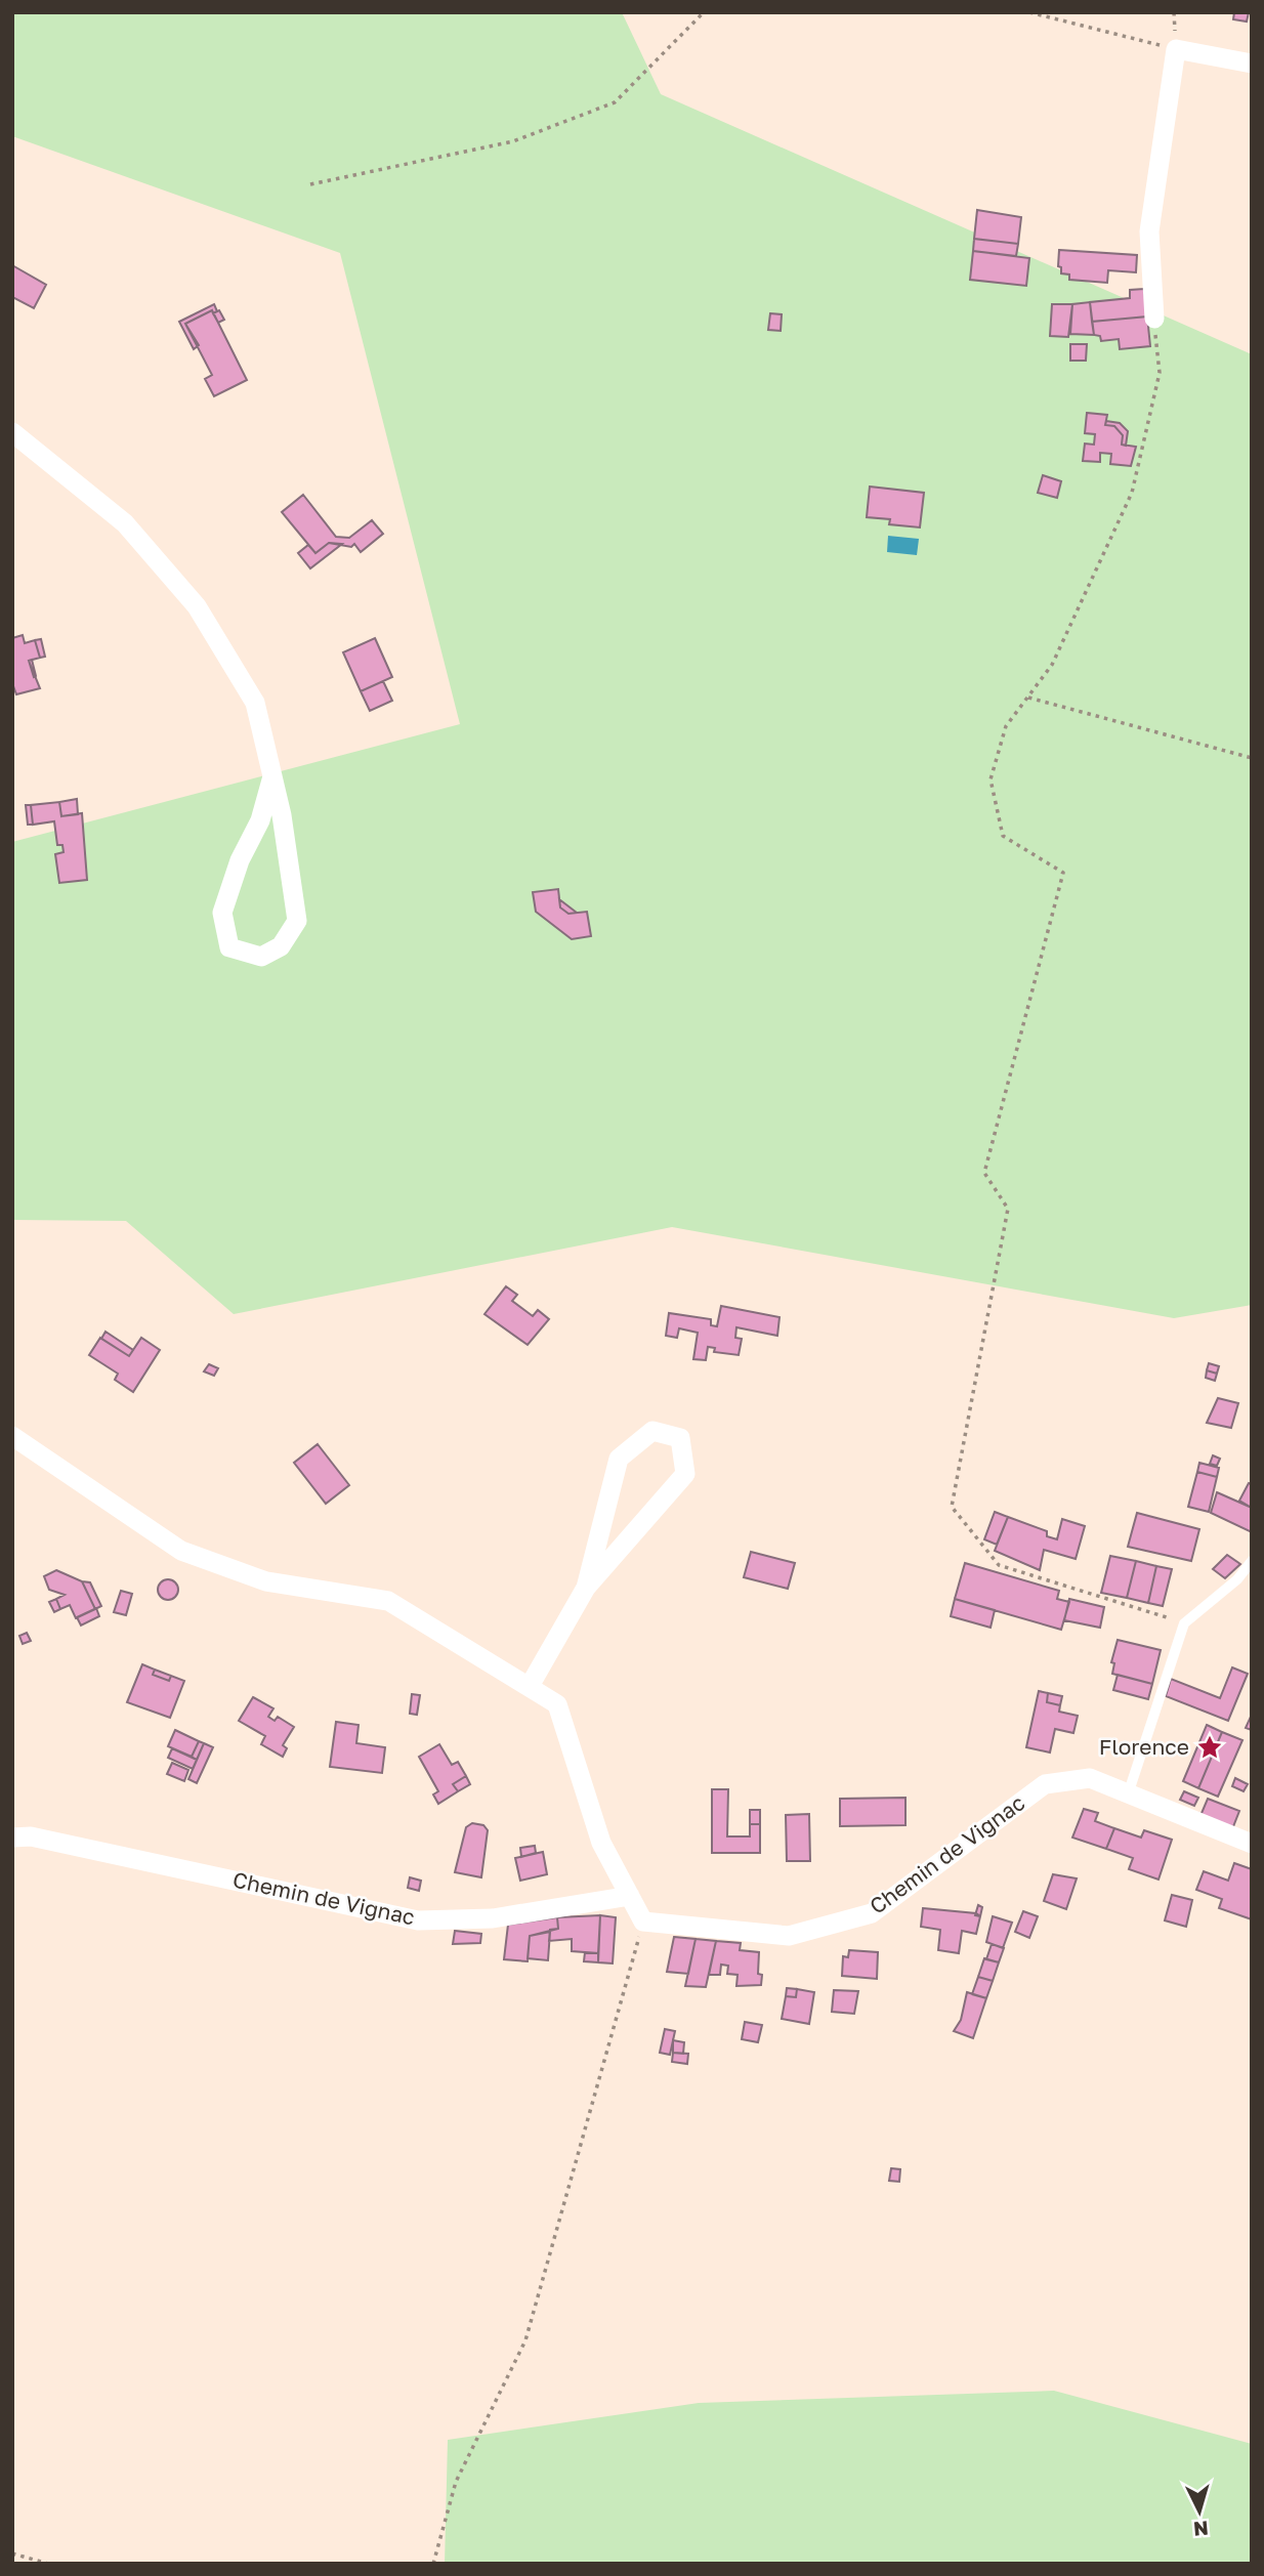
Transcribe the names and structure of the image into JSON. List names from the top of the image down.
{
  "streets": {
    "street": ["Chemin de Vignac"]
  },
  "places": {
    "place": ["Florence"]
  },
  "north": "bottom"
}
